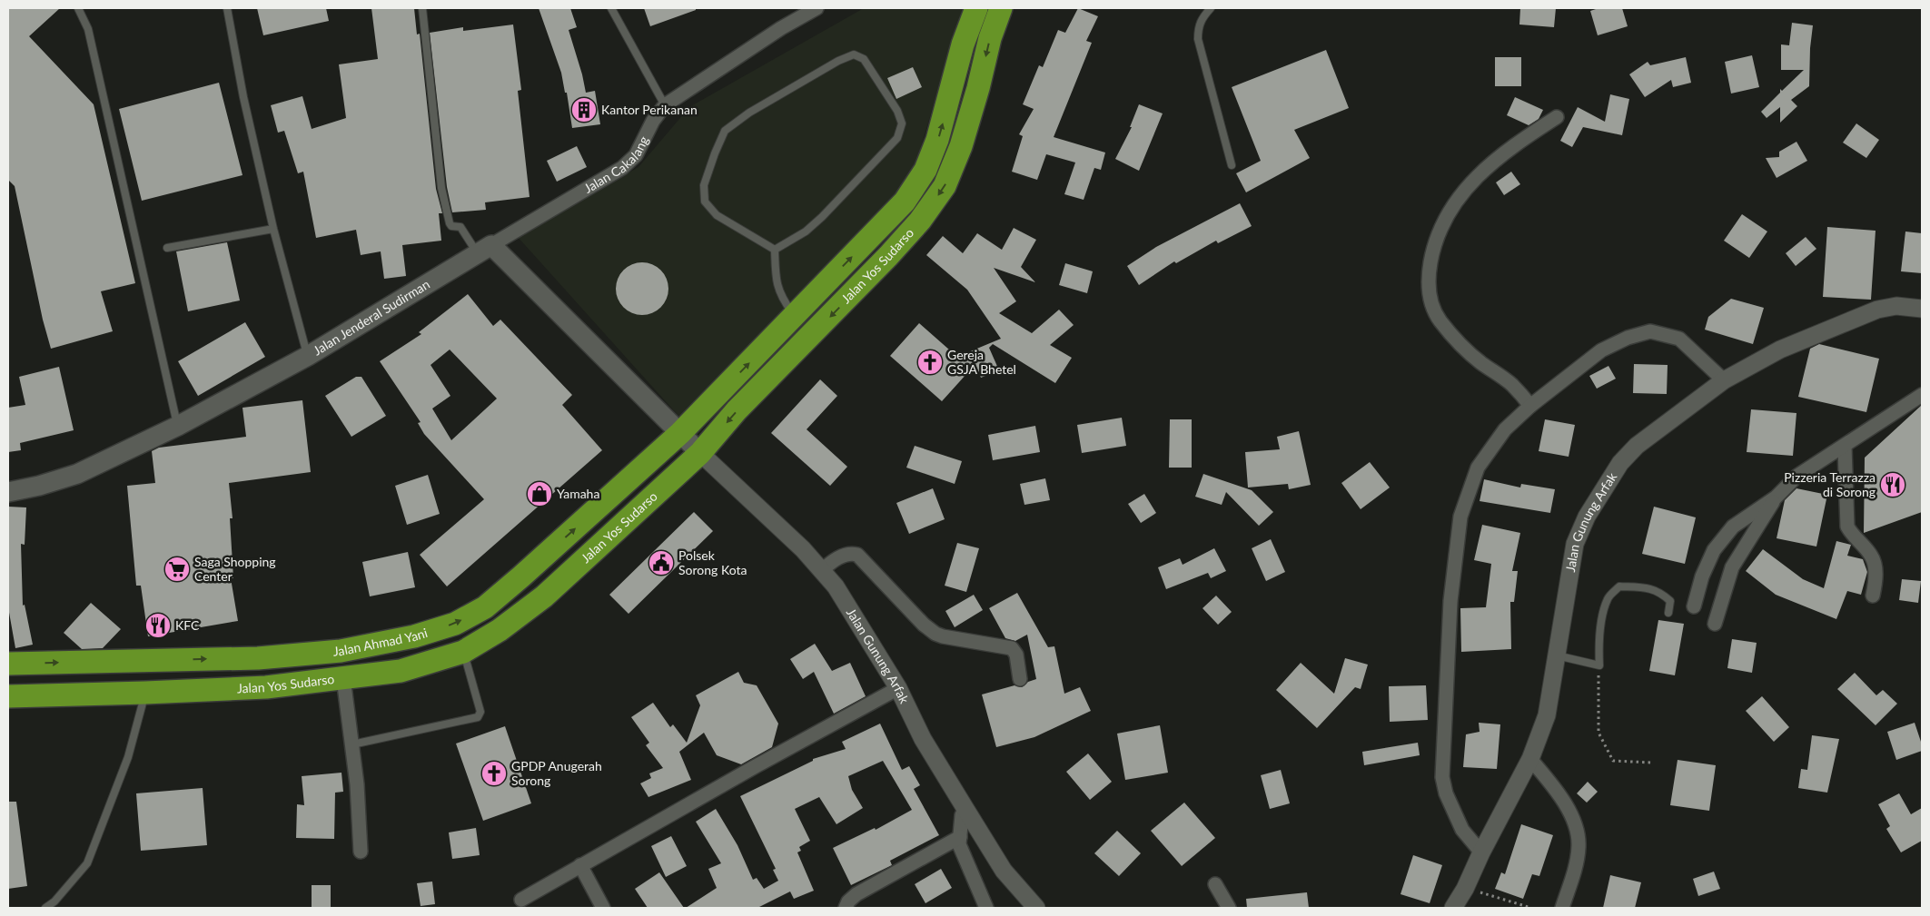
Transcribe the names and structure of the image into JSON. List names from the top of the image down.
{
  "streets": {
    "highway": ["Jalan Yos Sudarso", "Jalan Ahmad Yani"],
    "main road": ["Jalan Jenderal Sudirman", "Jalan Gunung Arfak"],
    "street": ["Jalan Cakalang"]
  },
  "crossings": [
    ["Jalan Cakalang", "Jalan Jenderal Sudirman"],
    ["Jalan Yos Sudarso", "Jalan Gunung Arfak"],
    ["Jalan Yos Sudarso", "Jalan Ahmad Yani"],
    ["Jalan Gunung Arfak", "Jalan Ahmad Yani"]
  ],
  "one_way": ["Jalan Ahmad Yani"],
  "places": {
    "building": ["Kantor Perikanan"],
    "church": ["Gereja GSJA Bhetel", "GPDP Anugerah Sorong"],
    "restaurant": ["Pizzeria Terrazza di Sorong", "KFC"],
    "shop": ["Yamaha"],
    "public building": ["Polsek Sorong Kota"],
    "supermarket": ["Saga Shopping Center"]
  }
}
